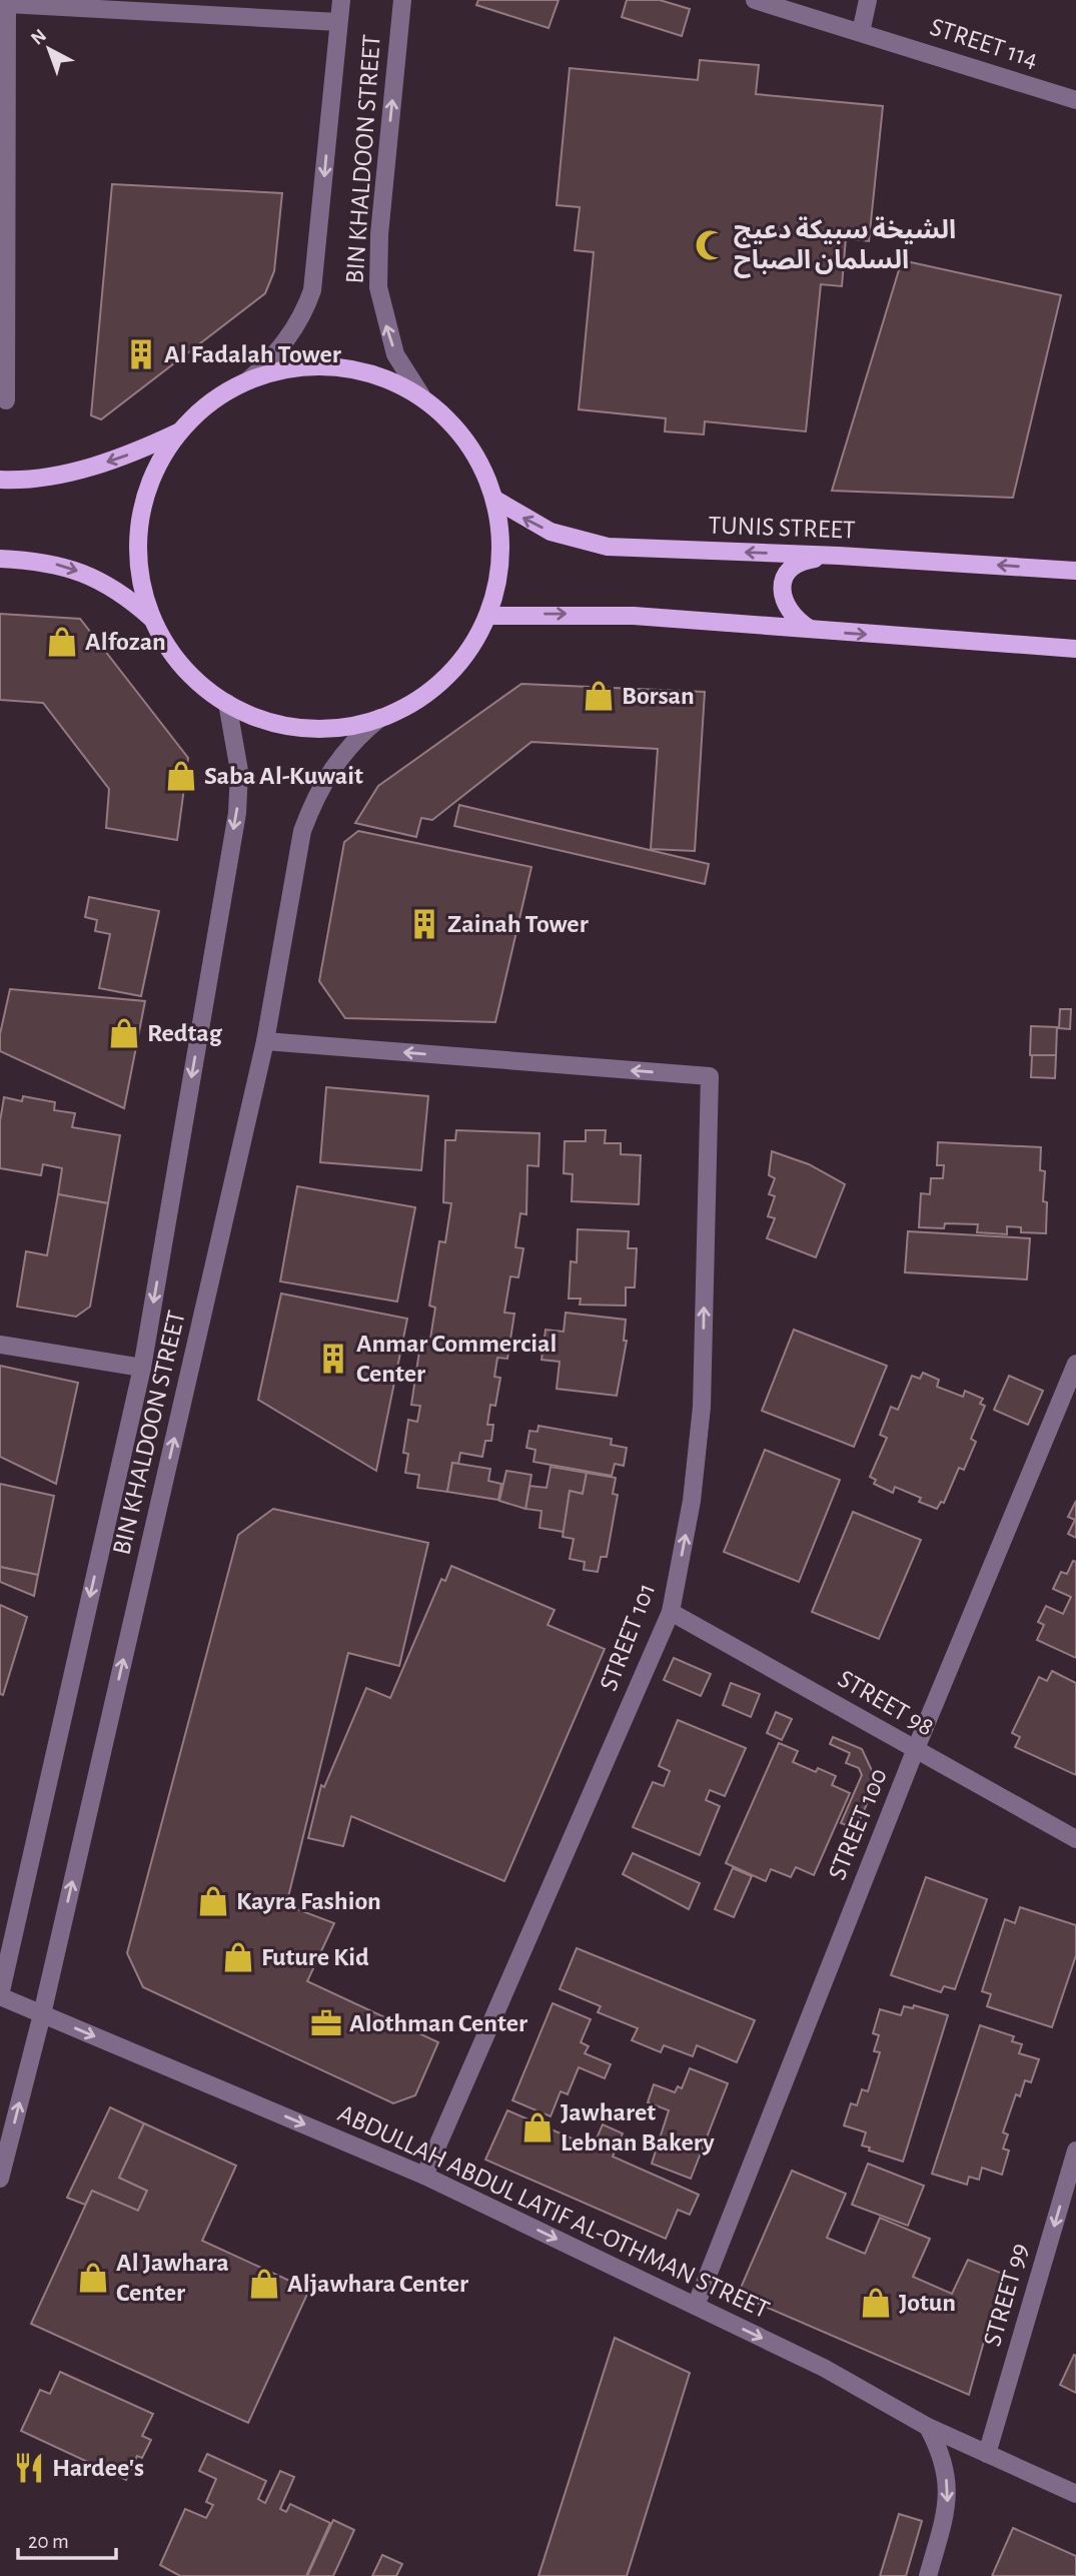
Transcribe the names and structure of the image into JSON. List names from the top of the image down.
{
  "streets": {
    "main road": ["TUNIS STREET"],
    "street": [
      "STREET 114",
      "BIN KHALDOON STREET",
      "STREET 101",
      "STREET 98",
      "STREET 100",
      "ABDULLAH ABDUL LATIF AL-OTHMAN STREET",
      "STREET 99"
    ]
  },
  "crossings": [
    ["BIN KHALDOON STREET", "STREET 101"],
    ["BIN KHALDOON STREET", "ABDULLAH ABDUL LATIF AL-OTHMAN STREET"],
    ["STREET 101", "STREET 98"],
    ["STREET 101", "ABDULLAH ABDUL LATIF AL-OTHMAN STREET"],
    ["STREET 98", "STREET 100"],
    ["STREET 100", "ABDULLAH ABDUL LATIF AL-OTHMAN STREET"],
    ["ABDULLAH ABDUL LATIF AL-OTHMAN STREET", "STREET 99"]
  ],
  "one_way": ["ABDULLAH ABDUL LATIF AL-OTHMAN STREET", "STREET 99"],
  "places": {
    "mosque": ["الشيخة سبيكة دعيج السلمان الصباح"],
    "building": ["Al Fadalah Tower", "Zainah Tower", "Anmar Commercial Center"],
    "shop": [
      "Alfozan",
      "Borsan",
      "Saba Al-Kuwait",
      "Redtag",
      "Kayra Fashion",
      "Future Kid",
      "Jawharet Lebnan Bakery",
      "Al Jawhara Center",
      "Aljawhara Center",
      "Jotun"
    ],
    "office": ["Alothman Center"],
    "restaurant": ["Hardee's"]
  },
  "scale_bar": "20 m",
  "north": "top left"
}
